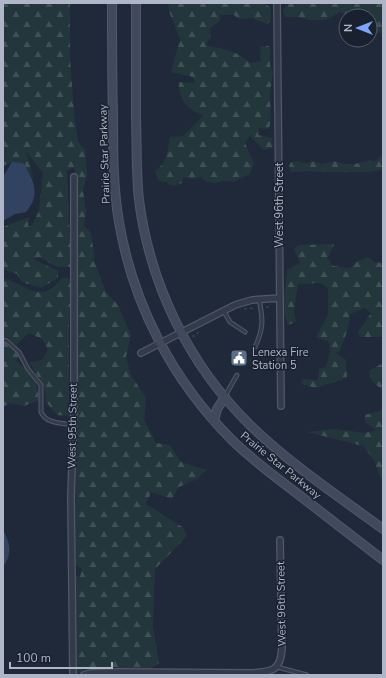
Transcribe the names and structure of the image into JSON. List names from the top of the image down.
{
  "streets": {
    "main road": ["Prairie Star Parkway"],
    "street": ["West 96th Street", "West 95th Street"]
  },
  "places": {
    "public building": ["Lenexa Fire Station 5"]
  },
  "scale_bar": "100 m",
  "north": "left"
}
